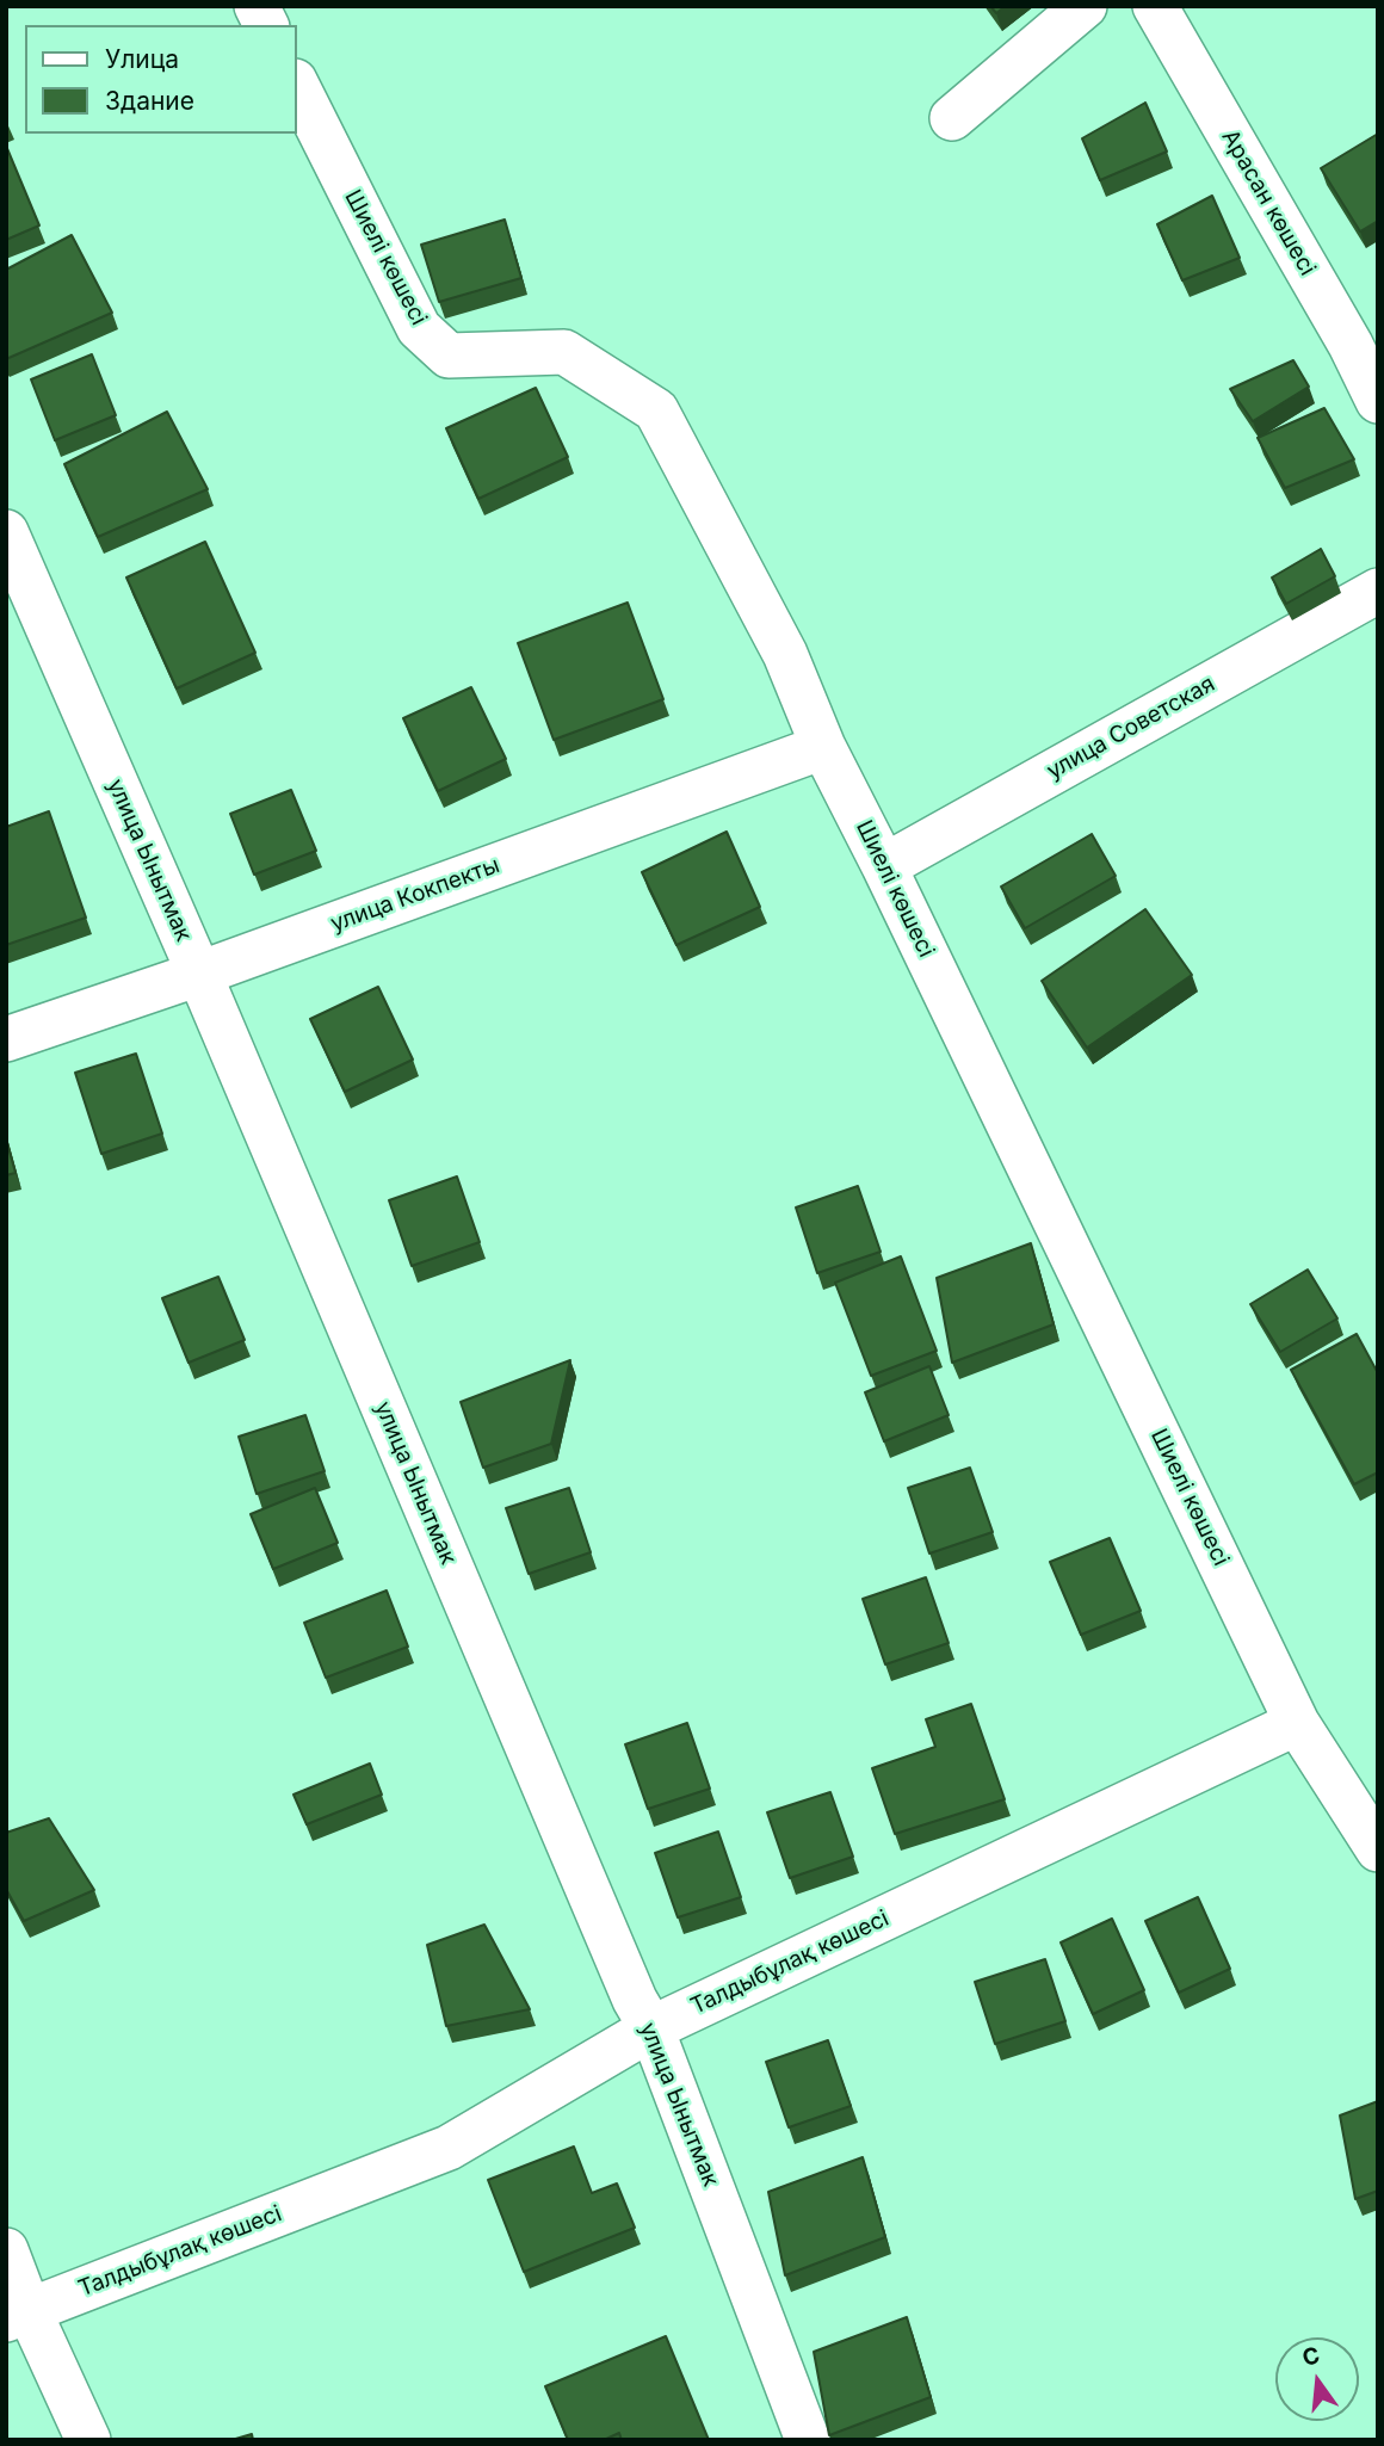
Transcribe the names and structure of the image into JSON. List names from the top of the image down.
{
  "streets": {
    "street": [
      "Арасан көшесі",
      "Шиелі көшесі",
      "улица Советская",
      "улица Ынытмак",
      "улица Кокпекты",
      "Талдыбұлақ көшесі"
    ]
  },
  "crossings": [
    ["Шиелі көшесі", "улица Советская"],
    ["Шиелі көшесі", "улица Кокпекты"],
    ["Шиелі көшесі", "Талдыбұлақ көшесі"],
    ["улица Ынытмак", "улица Кокпекты"],
    ["улица Ынытмак", "Талдыбұлақ көшесі"]
  ],
  "legend": ["Улица", "Здание"],
  "north": "top"
}
